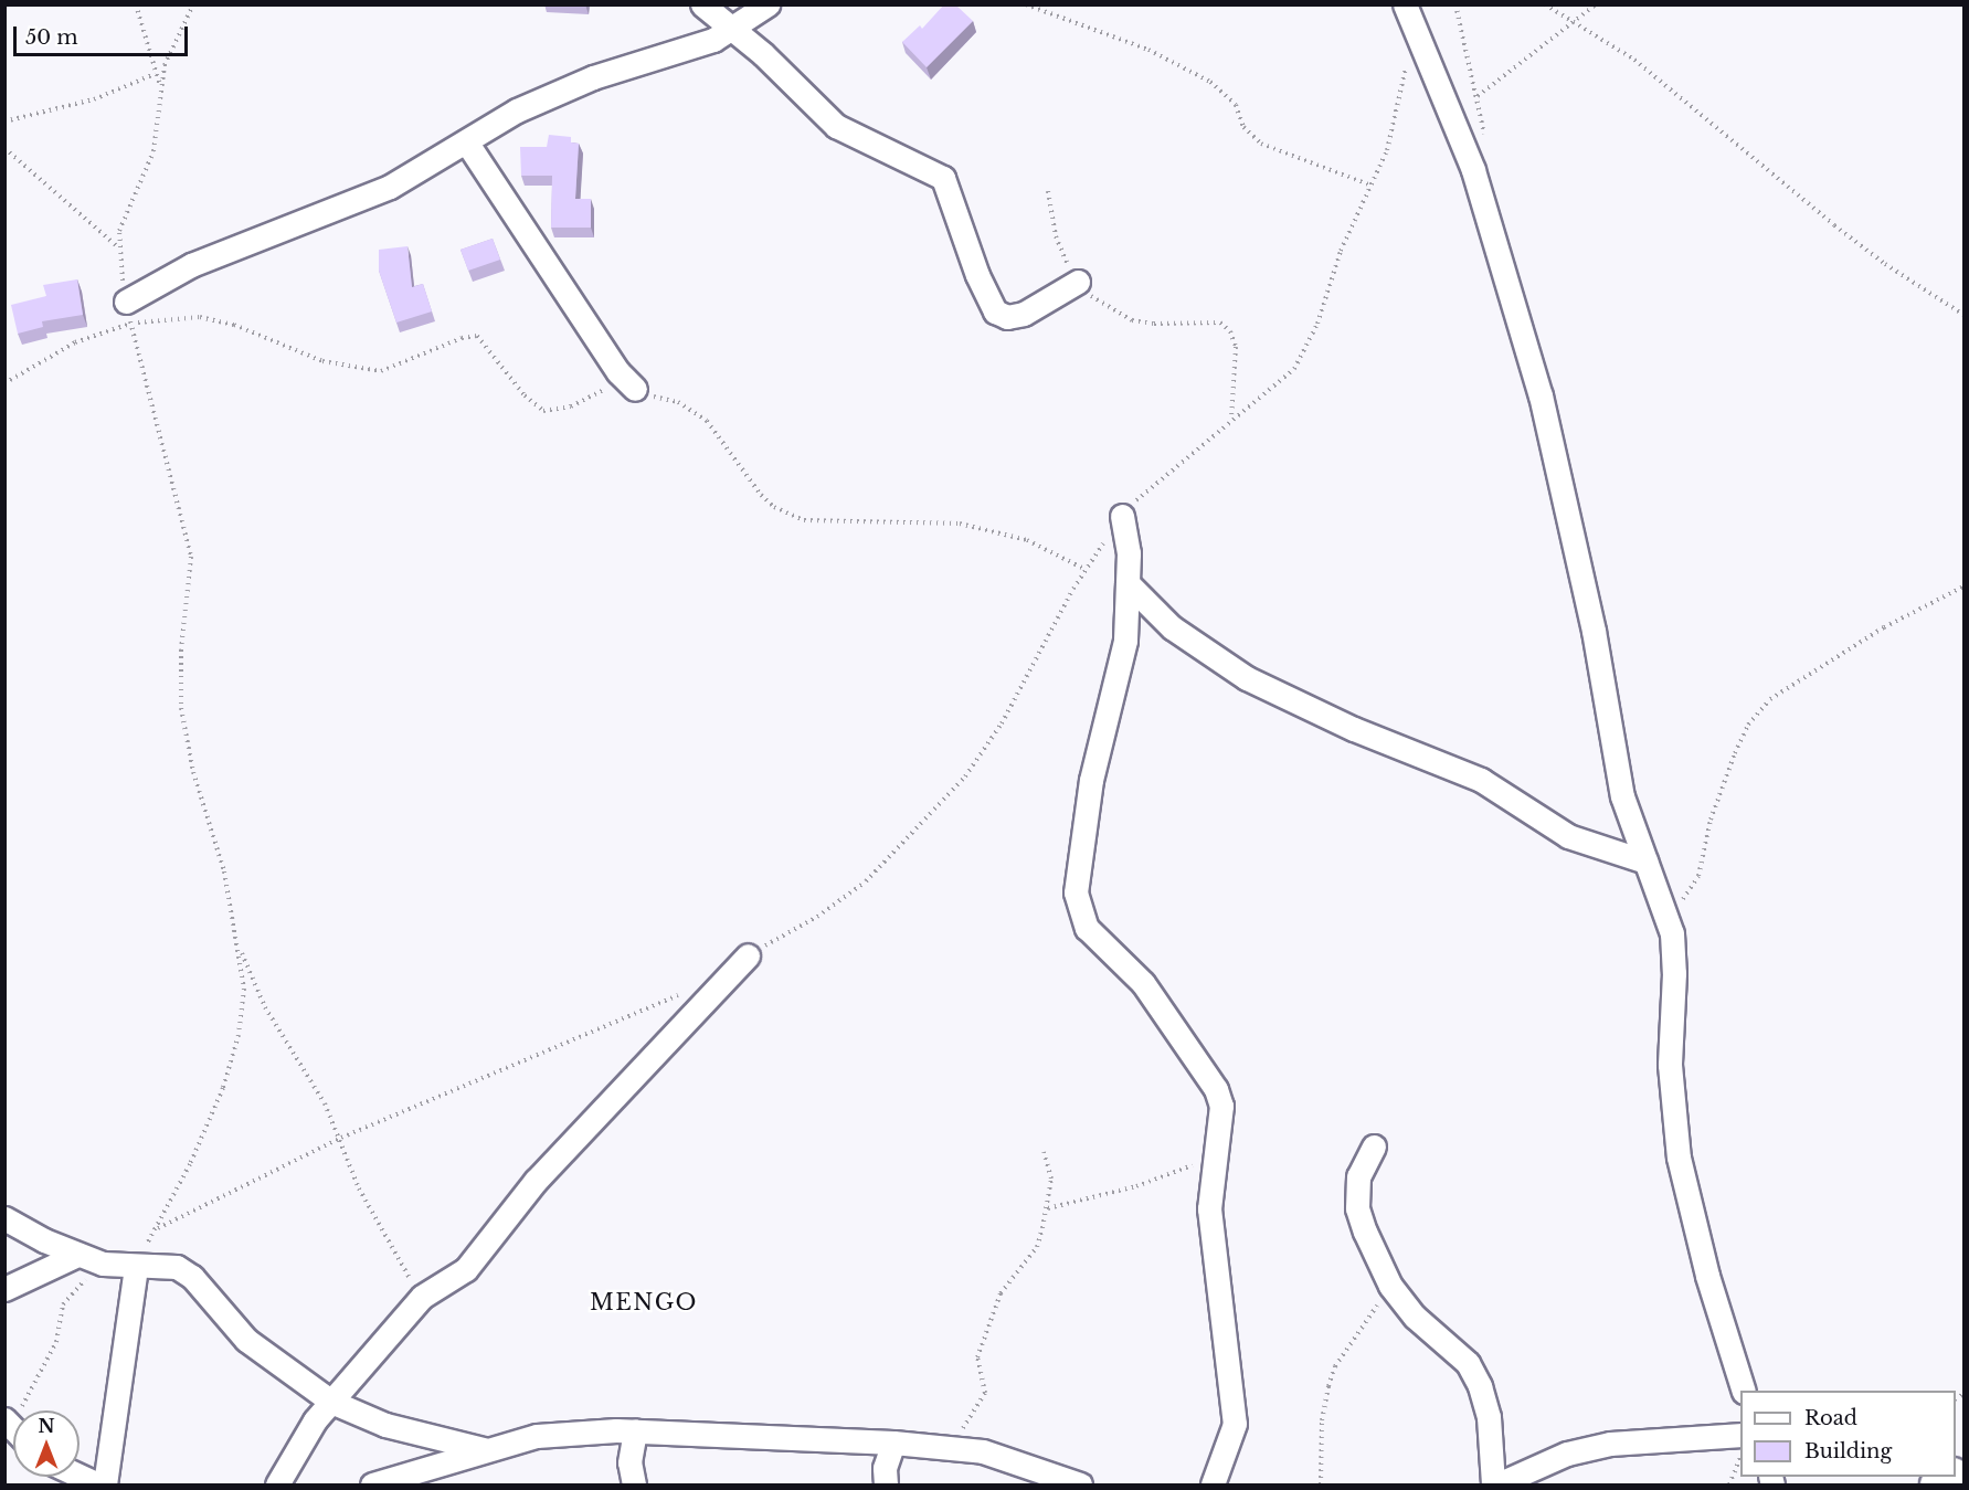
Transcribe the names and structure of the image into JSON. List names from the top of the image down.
{
  "districts": ["MENGO"],
  "legend": ["Road", "Building"],
  "scale_bar": "50 m",
  "north": "top"
}
